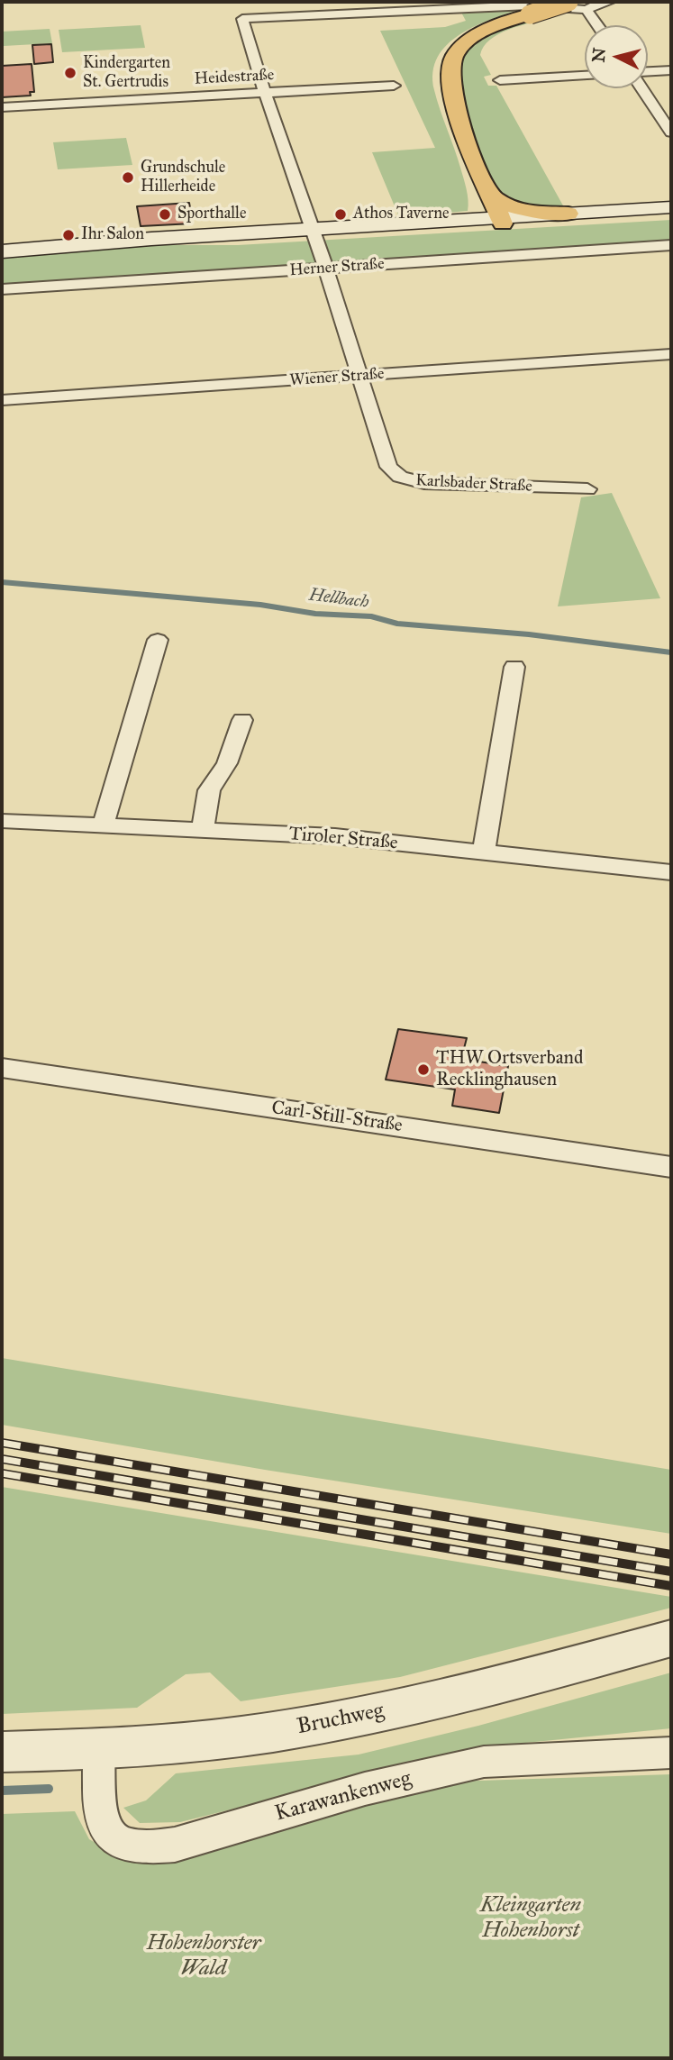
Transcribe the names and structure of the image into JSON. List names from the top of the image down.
{
  "streets": {
    "main road": ["Herner Straße"],
    "street": [
      "Heidestraße",
      "Wiener Straße",
      "Karlsbader Straße",
      "Tiroler Straße",
      "Carl-Still-Straße",
      "Bruchweg",
      "Karawankenweg"
    ]
  },
  "crossings": [
    ["Herner Straße", "Karlsbader Straße"],
    ["Wiener Straße", "Karlsbader Straße"],
    ["Bruchweg", "Karawankenweg"]
  ],
  "water": ["Hellbach"],
  "parks": ["Kleingarten Hohenhorst", "Hohenhorster Wald"],
  "places": [
    "Kindergarten St. Gertrudis",
    "Grundschule Hillerheide",
    "Sporthalle",
    "Athos Taverne",
    "Ihr Salon",
    "THW Ortsverband Recklinghausen"
  ],
  "north": "left"
}
